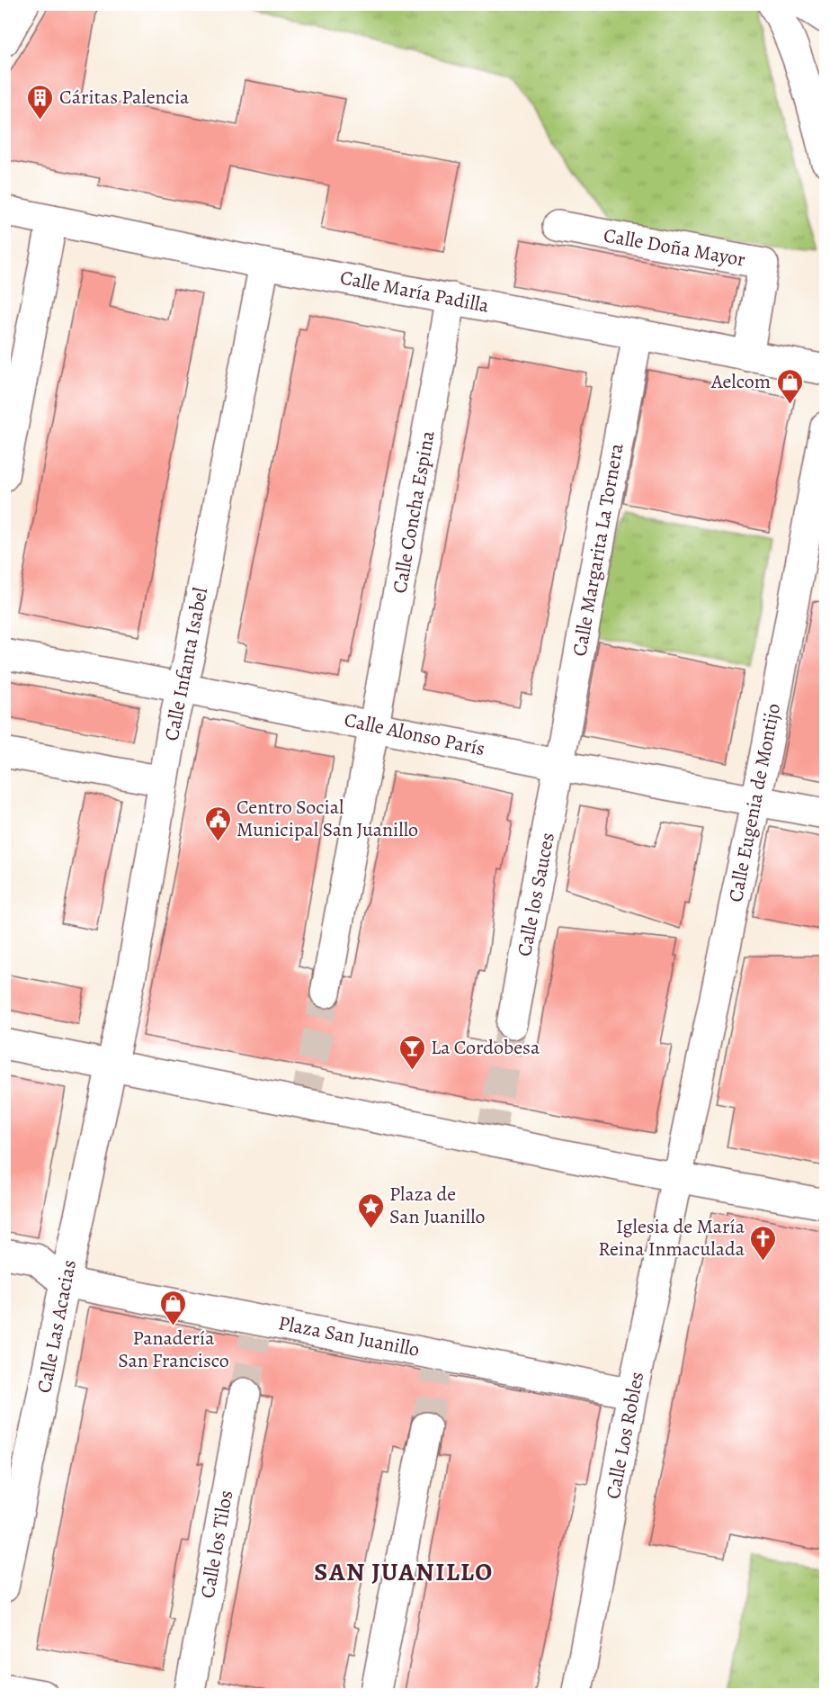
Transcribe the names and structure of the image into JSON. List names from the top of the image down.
{
  "streets": {
    "street": [
      "Calle Doña Mayor",
      "Calle María Padilla",
      "Calle Concha Espina",
      "Calle Margarita La Tornera",
      "Calle Infanta Isabel",
      "Calle Alonso París",
      "Calle Eugenia de Montijo",
      "Calle los Sauces",
      "Calle Las Acacias",
      "Plaza San Juanillo",
      "Calle Los Robles",
      "Calle los Tilos"
    ]
  },
  "crossings": [
    ["Calle Doña Mayor", "Calle María Padilla"],
    ["Calle María Padilla", "Calle Concha Espina"],
    ["Calle María Padilla", "Calle Margarita La Tornera"],
    ["Calle María Padilla", "Calle Infanta Isabel"],
    ["Calle Concha Espina", "Calle Alonso París"],
    ["Calle Margarita La Tornera", "Calle Alonso París"],
    ["Calle Margarita La Tornera", "Calle los Sauces"],
    ["Calle Infanta Isabel", "Calle Alonso París"],
    ["Calle Infanta Isabel", "Calle Las Acacias"],
    ["Calle Alonso París", "Calle Eugenia de Montijo"],
    ["Calle Alonso París", "Calle los Sauces"],
    ["Calle Eugenia de Montijo", "Calle Los Robles"],
    ["Calle Las Acacias", "Plaza San Juanillo"],
    ["Plaza San Juanillo", "Calle Los Robles"]
  ],
  "districts": ["SAN JUANILLO"],
  "places": {
    "building": ["Cáritas Palencia"],
    "shop": ["Aelcom", "Panadería San Francisco"],
    "public building": ["Centro Social Municipal San Juanillo"],
    "bar": ["La Cordobesa"],
    "place": ["Plaza de San Juanillo"],
    "church": ["Iglesia de María Reina Inmaculada"]
  }
}
